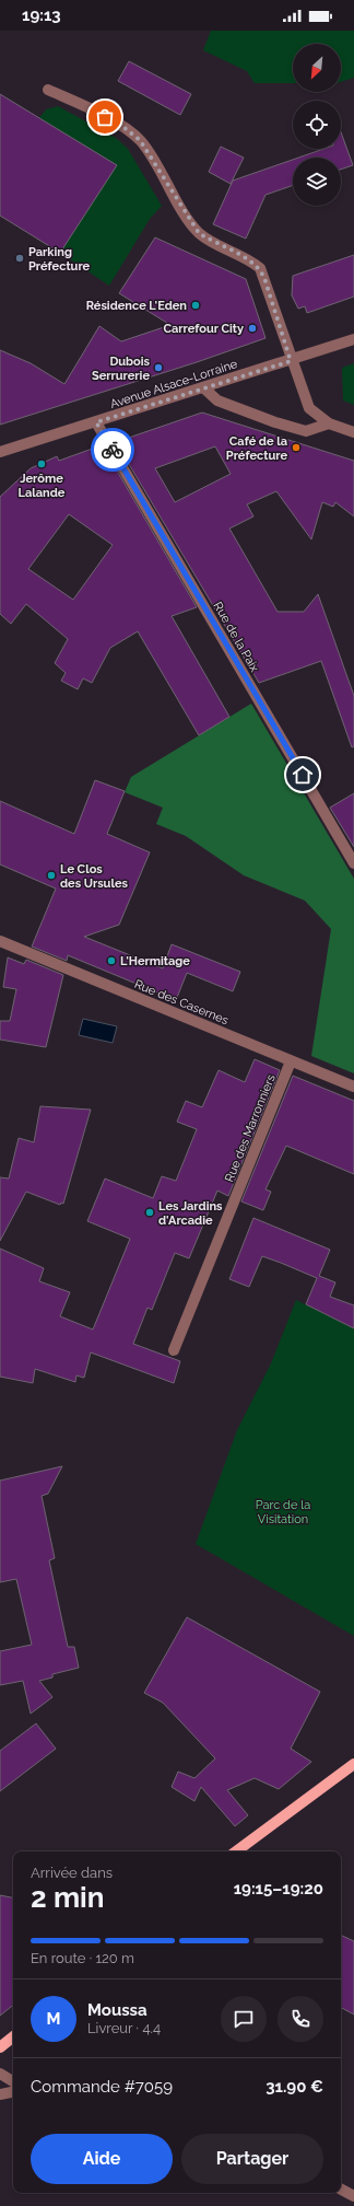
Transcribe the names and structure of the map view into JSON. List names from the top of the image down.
{
  "streets": {
    "street": [
      "Avenue Alsace-Lorraine",
      "Rue de la Paix",
      "Rue des Casernes",
      "Rue des Marronniers"
    ]
  },
  "crossings": [
    ["Avenue Alsace-Lorraine", "Rue de la Paix"],
    ["Rue des Casernes", "Rue des Marronniers"]
  ],
  "parks": ["Parc de la Visitation"],
  "places": [
    "Parking Préfecture",
    "Résidence L'Eden",
    "Carrefour City",
    "Dubois Serrurerie",
    "Café de la Préfecture",
    "Jerôme Lalande",
    "Le Clos des Ursules",
    "L'Hermitage",
    "Les Jardins d'Arcadie"
  ],
  "north": "bottom left",
  "page": {
    "status": "19:13",
    "heading": ["2 min", "Arrivée dans", "19:15–19:20"],
    "panel": [
      "Moussa",
      "Livreur · 4.4",
      "Commande #7059",
      "31.90 €"
    ],
    "bar": "En route · 120 m",
    "round": "M",
    "buttons": ["Aide", "Partager"]
  }
}
